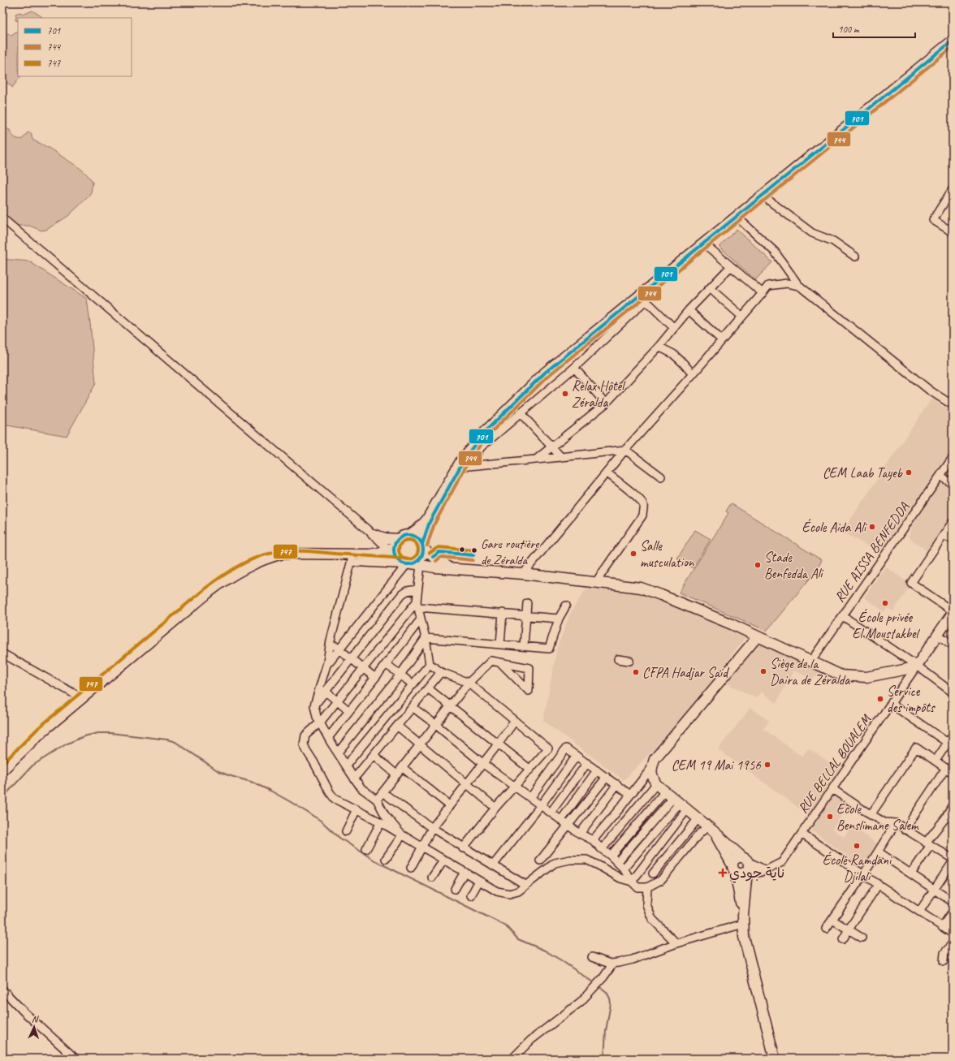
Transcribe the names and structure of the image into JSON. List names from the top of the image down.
{
  "streets": {
    "street": ["RUE AISSA BENFEDDA", "RUE BELLAL BOUALEM"]
  },
  "places": {
    "other": [
      "Relax Hôtel Zéralda",
      "CEM Laab Tayeb",
      "École Aida Ali",
      "Gare routière de Zéralda",
      "Salle musculation",
      "Stade Benfedda Ali",
      "École privée El Moustakbel",
      "Siège de la Daira de Zéralda",
      "CFPA Hadjar Said",
      "Service des impôts",
      "CEM 19 Mai 1956",
      "École Benslimane Salem",
      "École Ramdani Djilali"
    ],
    "health": ["ناية جودي"]
  },
  "lines": ["transit line 701", "transit line 744", "transit line 747"],
  "legend": ["701", "744", "747"],
  "scale_bar": "100 m",
  "north": "top"
}
